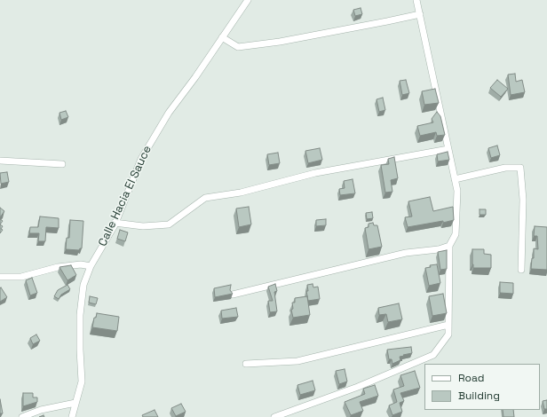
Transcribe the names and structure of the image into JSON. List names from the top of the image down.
{
  "streets": {
    "street": ["Calle Hacia El Sauce"]
  },
  "legend": ["Road", "Building"]
}
